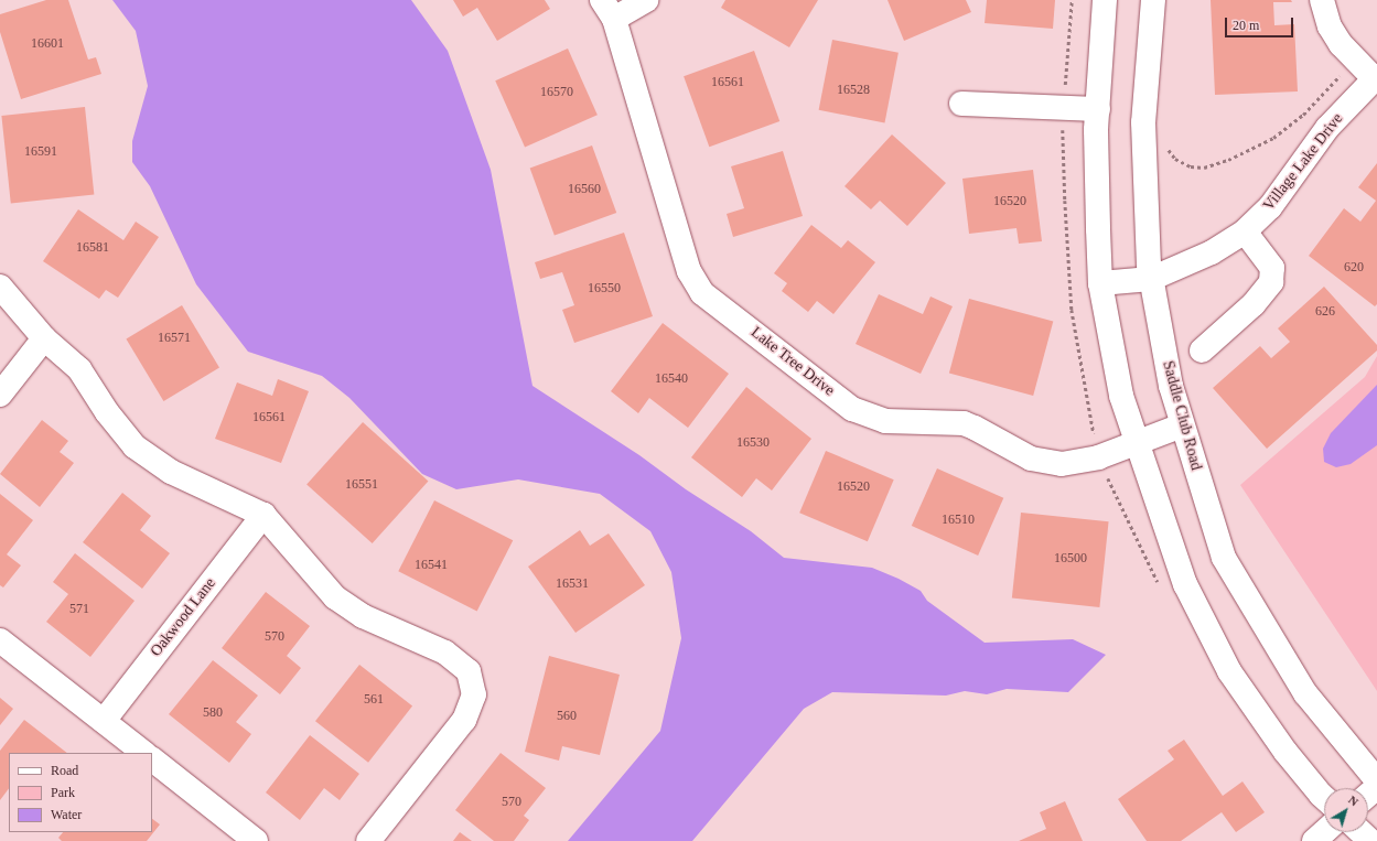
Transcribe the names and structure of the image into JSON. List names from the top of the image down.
{
  "streets": {
    "street": [
      "Village Lake Drive",
      "Lake Tree Drive",
      "Saddle Club Road",
      "Oakwood Lane"
    ]
  },
  "crossings": [
    ["Village Lake Drive", "Saddle Club Road"],
    ["Lake Tree Drive", "Saddle Club Road"]
  ],
  "house_numbers": [
    "16601",
    "16561",
    "16528",
    "16570",
    "16591",
    "16560",
    "16520",
    "16581",
    "620",
    "16550",
    "626",
    "16571",
    "16540",
    "16561",
    "16530",
    "16551",
    "16520",
    "16510",
    "16500",
    "16541",
    "16531",
    "571",
    "570",
    "561",
    "580",
    "560",
    "570"
  ],
  "legend": ["Road", "Park", "Water"],
  "scale_bar": "20 m",
  "north": "top right"
}
